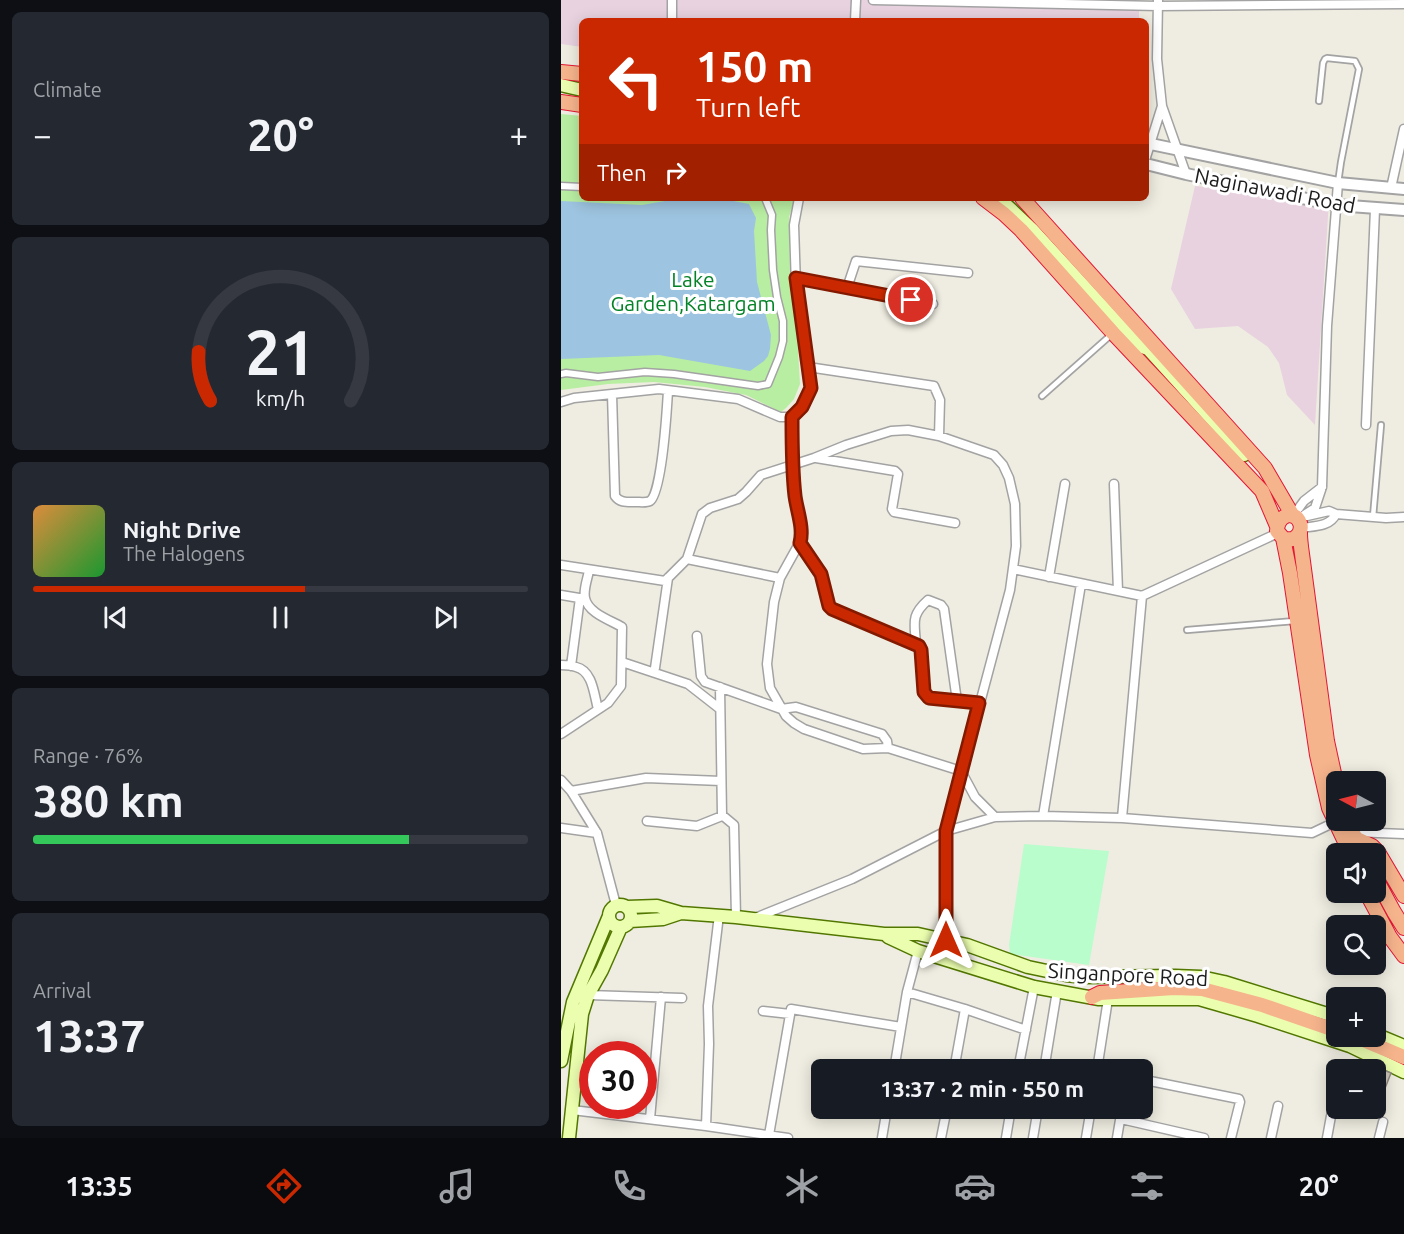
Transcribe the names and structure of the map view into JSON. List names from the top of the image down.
{
  "streets": {
    "main road": ["Singanpore Road"],
    "street": ["Naginawadi Road"]
  },
  "parks": ["Lake Garden,Katargam"],
  "north": "left",
  "page": {
    "tile": [
      "Climate",
      ["Range · 76%", "380 km"],
      ["Arrival", "13:37"]
    ],
    "turn": ["150 m", "Turn left"],
    "heat": ["−", "20°", "+"],
    "then": "Then",
    "song": ["Night Drive", "The Halogens"],
    "map_buttons": ["+", "−"],
    "limit": "30",
    "trip": "13:37 · 2 min · 550 m",
    "tabs": ["13:35", "20°"],
    "gauge": ["21", "km/h"]
  }
}
